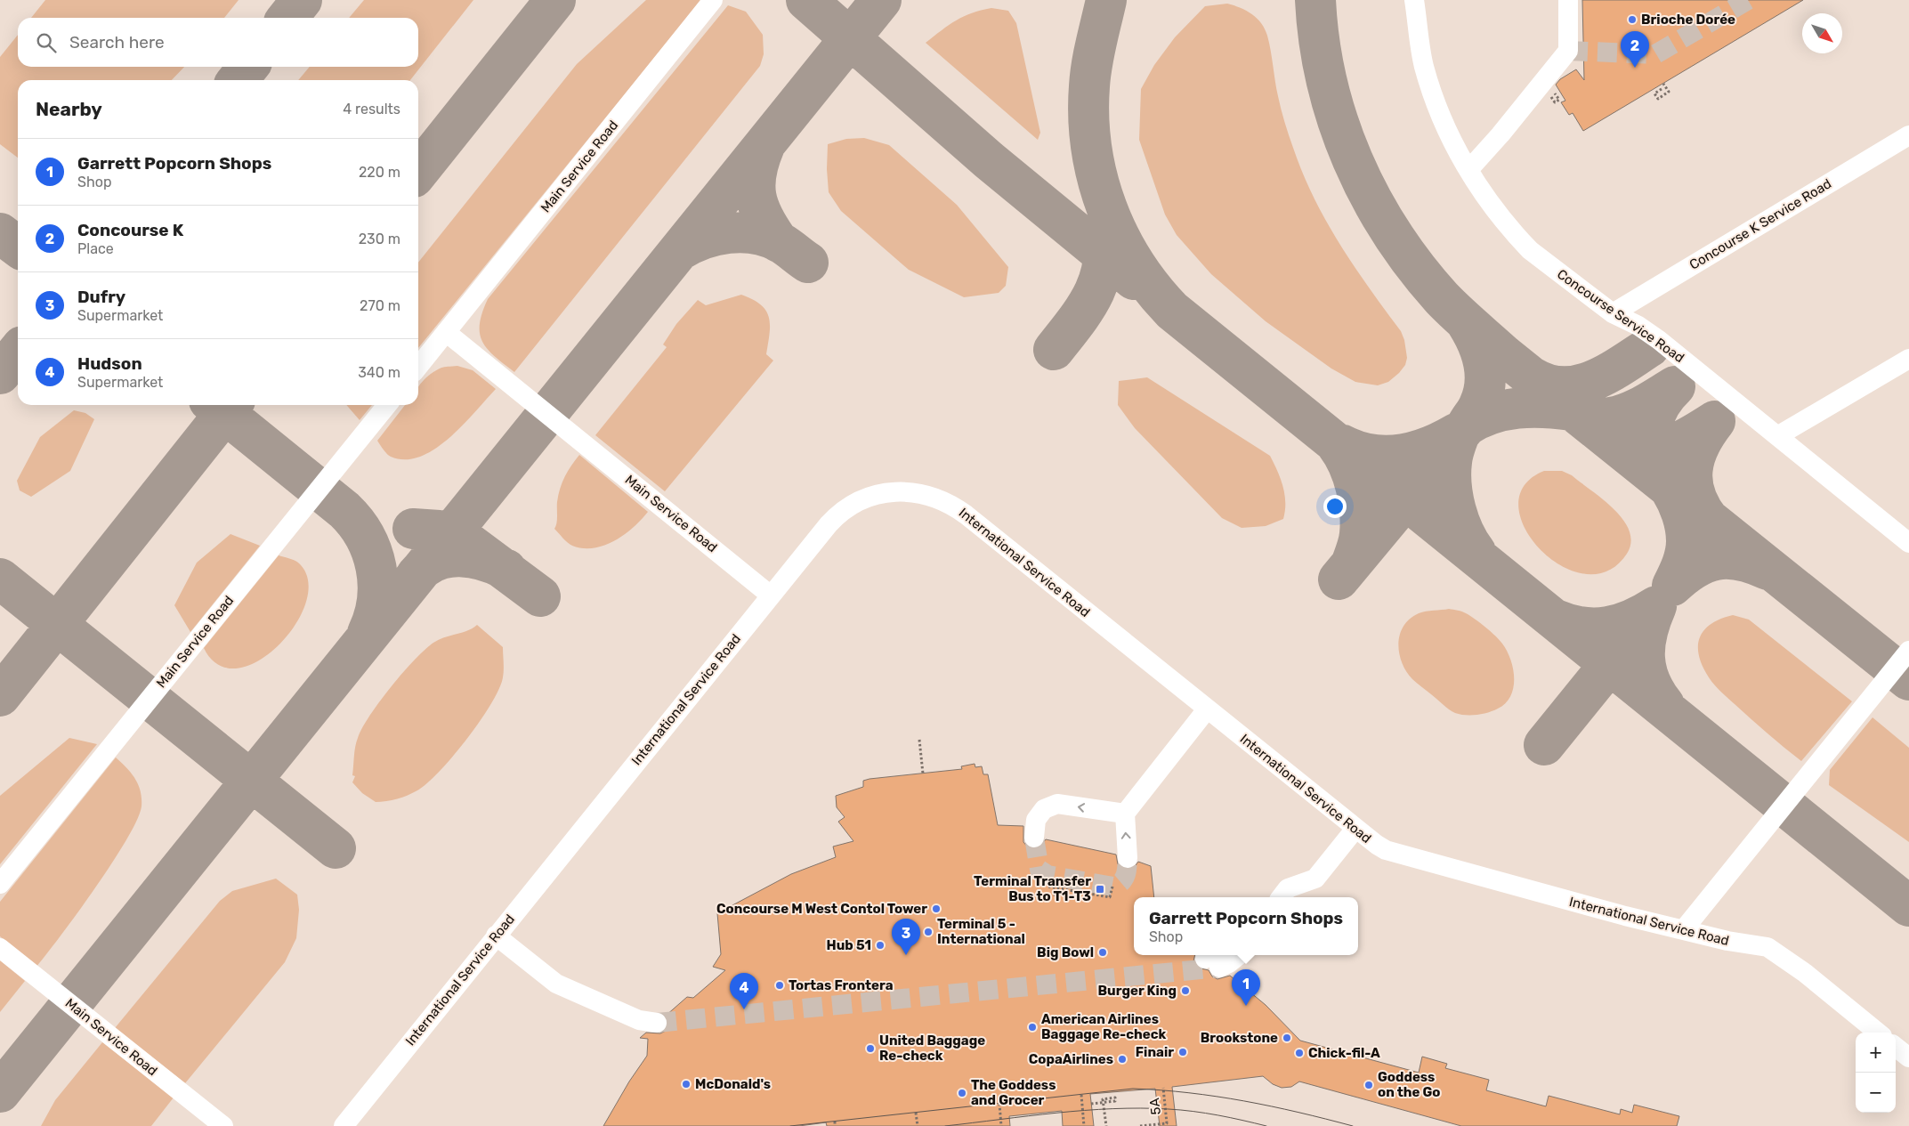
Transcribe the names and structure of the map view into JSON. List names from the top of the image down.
{
  "streets": {
    "lane": [
      "Main Service Road",
      "Concourse K Service Road",
      "Concourse Service Road",
      "International Service Road"
    ],
    "path": ["5A"]
  },
  "crossings": [
    ["Main Service Road", "International Service Road"],
    ["Concourse K Service Road", "Concourse Service Road"]
  ],
  "places": {
    "other": [
      "Brioche Dorée",
      "Concourse M West Contol Tower",
      "Terminal 5 - International",
      "Hub 51",
      "Big Bowl",
      "Tortas Frontera",
      "Burger King",
      "American Airlines Baggage Re-check",
      "Brookstone",
      "United Baggage Re-check",
      "Finair",
      "Chick-fil-A",
      "CopaAirlines",
      "McDonald's",
      "Goddess on the Go",
      "The Goddess and Grocer"
    ],
    "transit": ["Terminal Transfer Bus to T1-T3"]
  },
  "north": "bottom right",
  "page": {
    "search": "Search here",
    "pins": [
      "2",
      "3",
      "1",
      "4"
    ],
    "heading": ["Nearby", "4 results"],
    "list": [
      {
        "mark": "1",
        "name": "Garrett Popcorn Shops",
        "note": "Shop",
        "value": "220 m"
      },
      {
        "mark": "2",
        "name": "Concourse K",
        "note": "Place",
        "value": "230 m"
      },
      {
        "mark": "3",
        "name": "Dufry",
        "note": "Supermarket",
        "value": "270 m"
      },
      {
        "mark": "4",
        "name": "Hudson",
        "note": "Supermarket",
        "value": "340 m"
      }
    ],
    "popup": ["Garrett Popcorn Shops", "Shop"],
    "map_buttons": ["+", "−"]
  }
}
